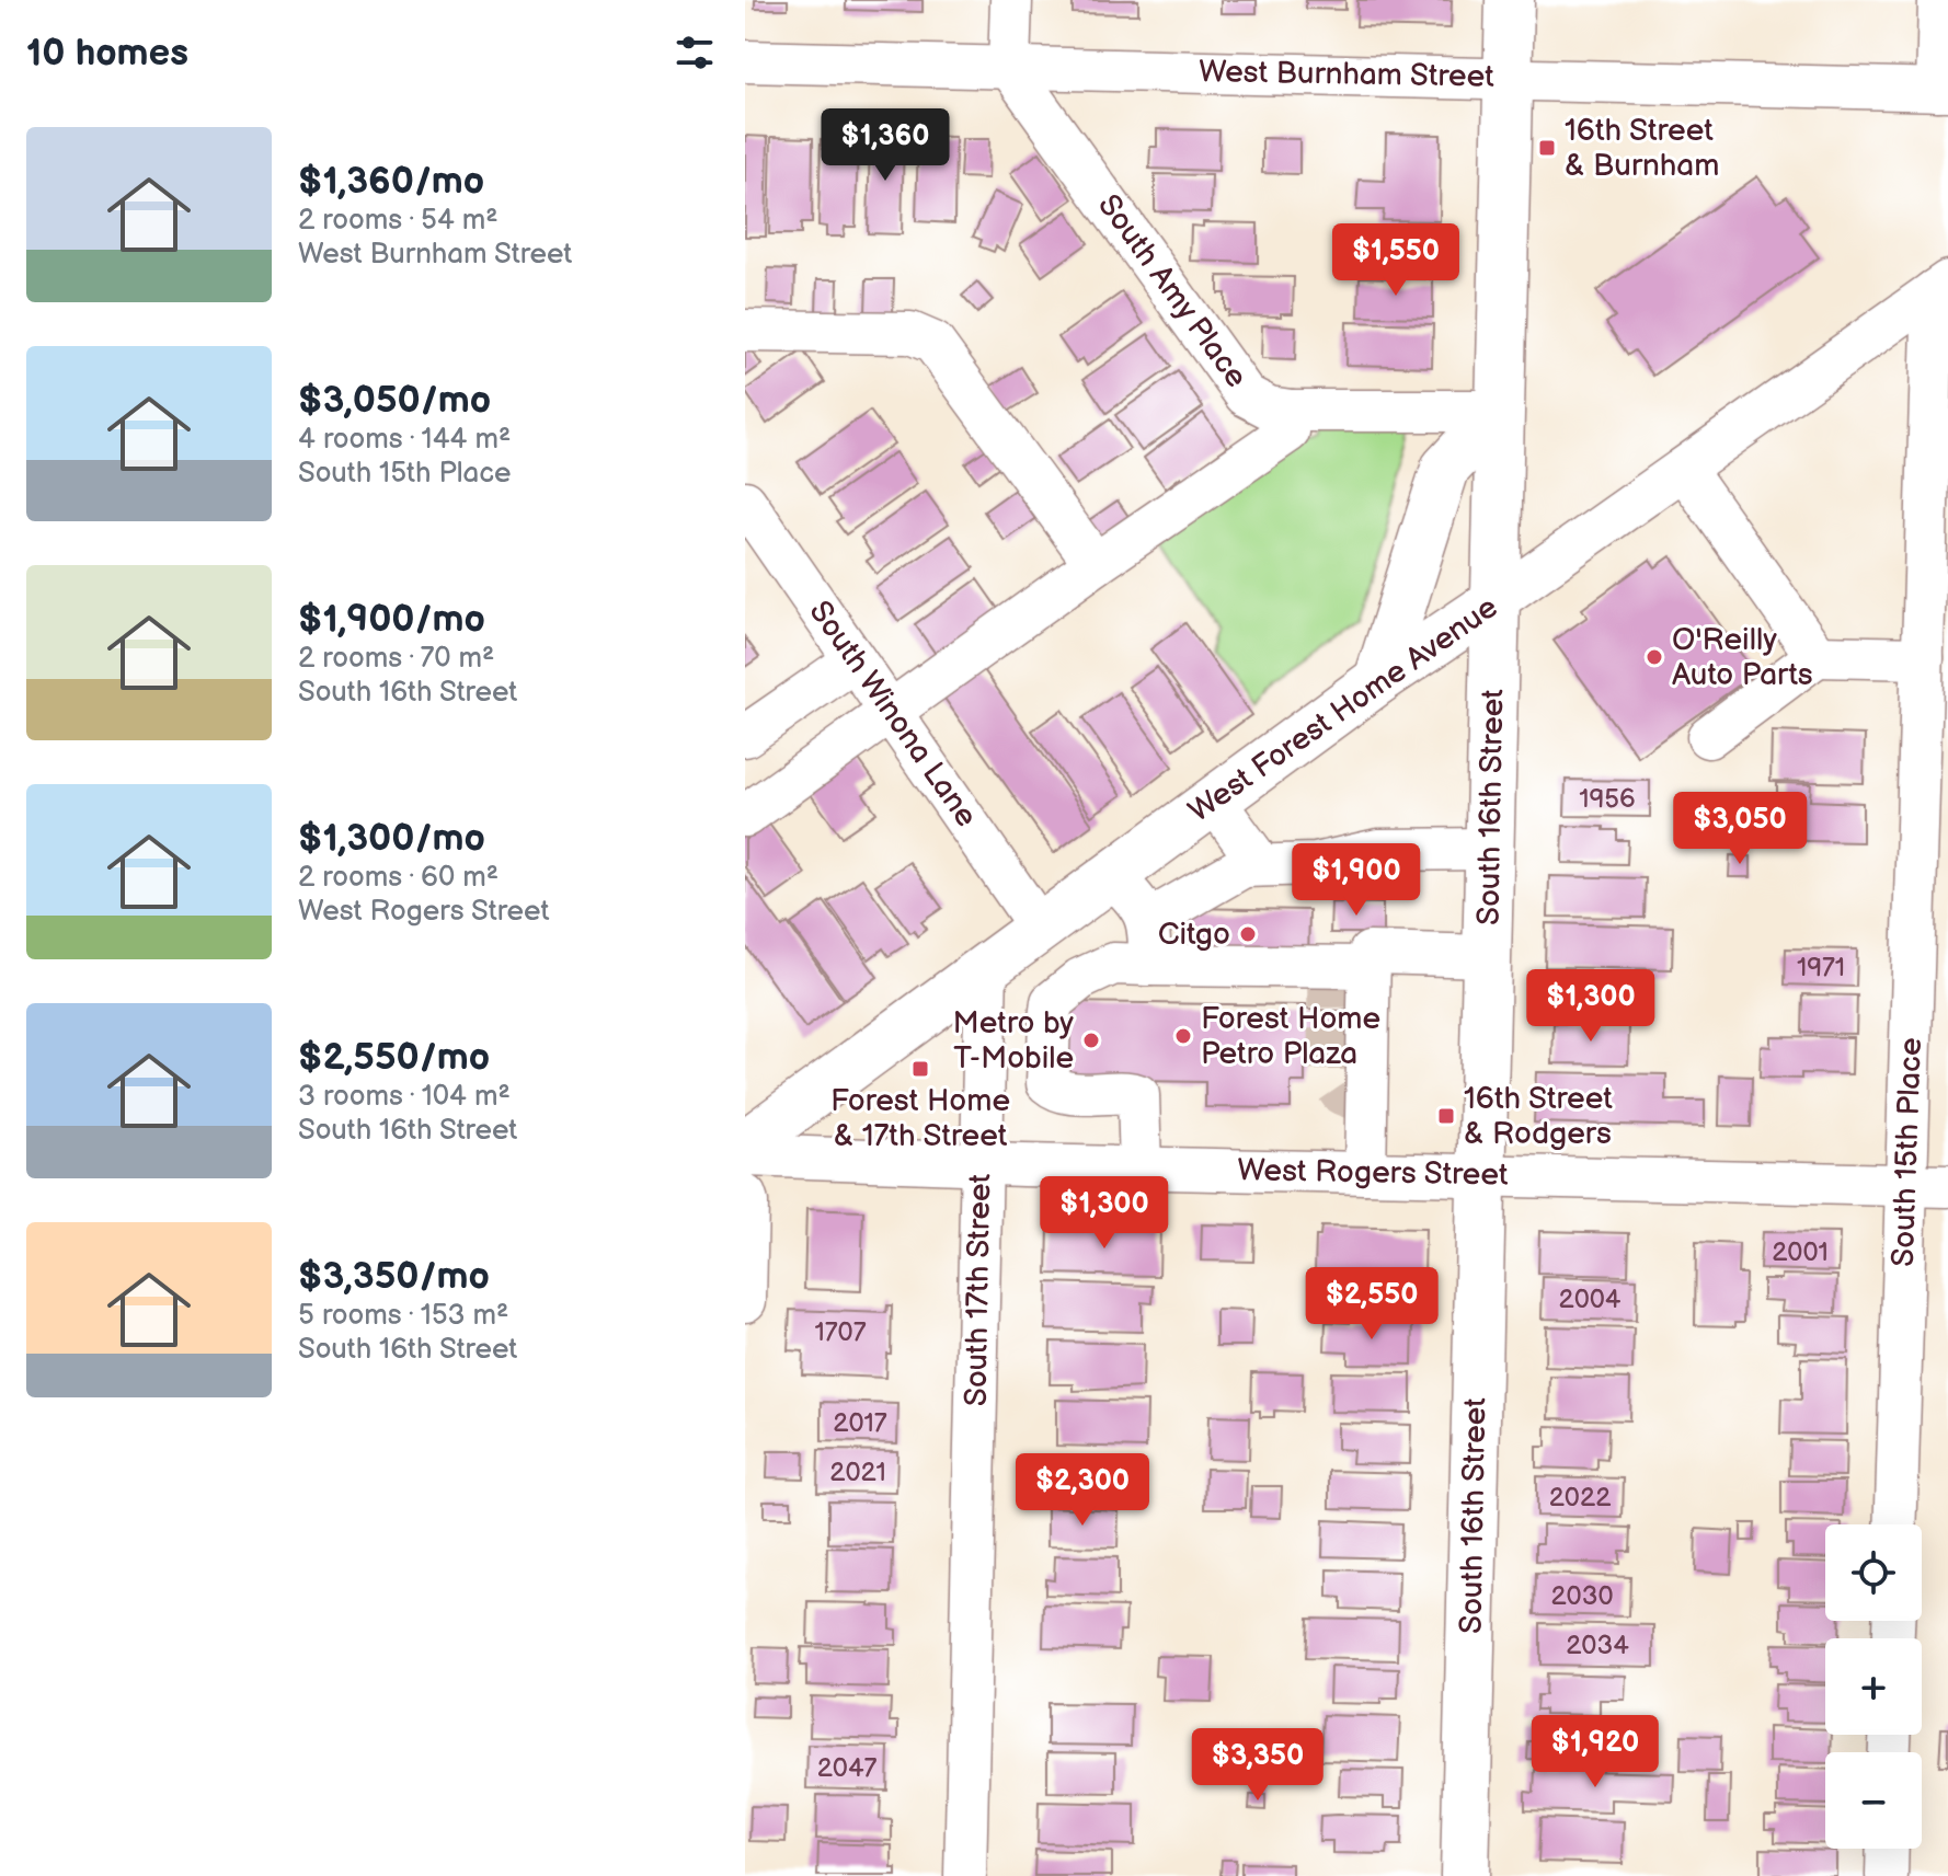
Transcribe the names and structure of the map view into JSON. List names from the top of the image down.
{
  "streets": {
    "main road": ["West Forest Home Avenue", "South 16th Street"],
    "street": [
      "West Burnham Street",
      "South Amy Place",
      "South Winona Lane",
      "South 15th Place",
      "West Rogers Street",
      "South 17th Street"
    ]
  },
  "crossings": [
    ["West Burnham Street", "South Amy Place"],
    ["West Burnham Street", "South 16th Street"],
    ["South Amy Place", "South 16th Street"],
    ["West Forest Home Avenue", "South Winona Lane"],
    ["West Forest Home Avenue", "South 16th Street"],
    ["West Forest Home Avenue", "South 15th Place"],
    ["West Forest Home Avenue", "South 17th Street"],
    ["South 16th Street", "West Rogers Street"],
    ["South 15th Place", "West Rogers Street"],
    ["West Rogers Street", "South 17th Street"]
  ],
  "places": {
    "transit": ["16th Street & Burnham", "Forest Home & 17th Street", "16th Street & Rodgers"],
    "other": [
      "O'Reilly Auto Parts",
      "Citgo",
      "Forest Home Petro Plaza",
      "Metro by T-Mobile"
    ]
  },
  "house_numbers": [
    "1956",
    "1971",
    "2001",
    "2004",
    "1707",
    "2017",
    "2021",
    "2022",
    "2030",
    "2034",
    "2047"
  ],
  "page": {
    "heading": "10 homes",
    "list": [
      {
        "name": "$1,360/mo",
        "note": "2 rooms · 54 m² · West Burnham Street"
      },
      {
        "name": "$3,050/mo",
        "note": "4 rooms · 144 m² · South 15th Place"
      },
      {
        "name": "$1,900/mo",
        "note": "2 rooms · 70 m² · South 16th Street"
      },
      {
        "name": "$1,300/mo",
        "note": "2 rooms · 60 m² · West Rogers Street"
      },
      {
        "name": "$2,550/mo",
        "note": "3 rooms · 104 m² · South 16th Street"
      },
      {
        "name": "$3,350/mo",
        "note": "5 rooms · 153 m² · South 16th Street"
      }
    ],
    "price": [
      "$1,360",
      "$1,550",
      "$3,050",
      "$1,900",
      "$1,300",
      "$1,300",
      "$2,550",
      "$2,300",
      "$1,920",
      "$3,350"
    ],
    "map_buttons": ["+", "−"]
  }
}
